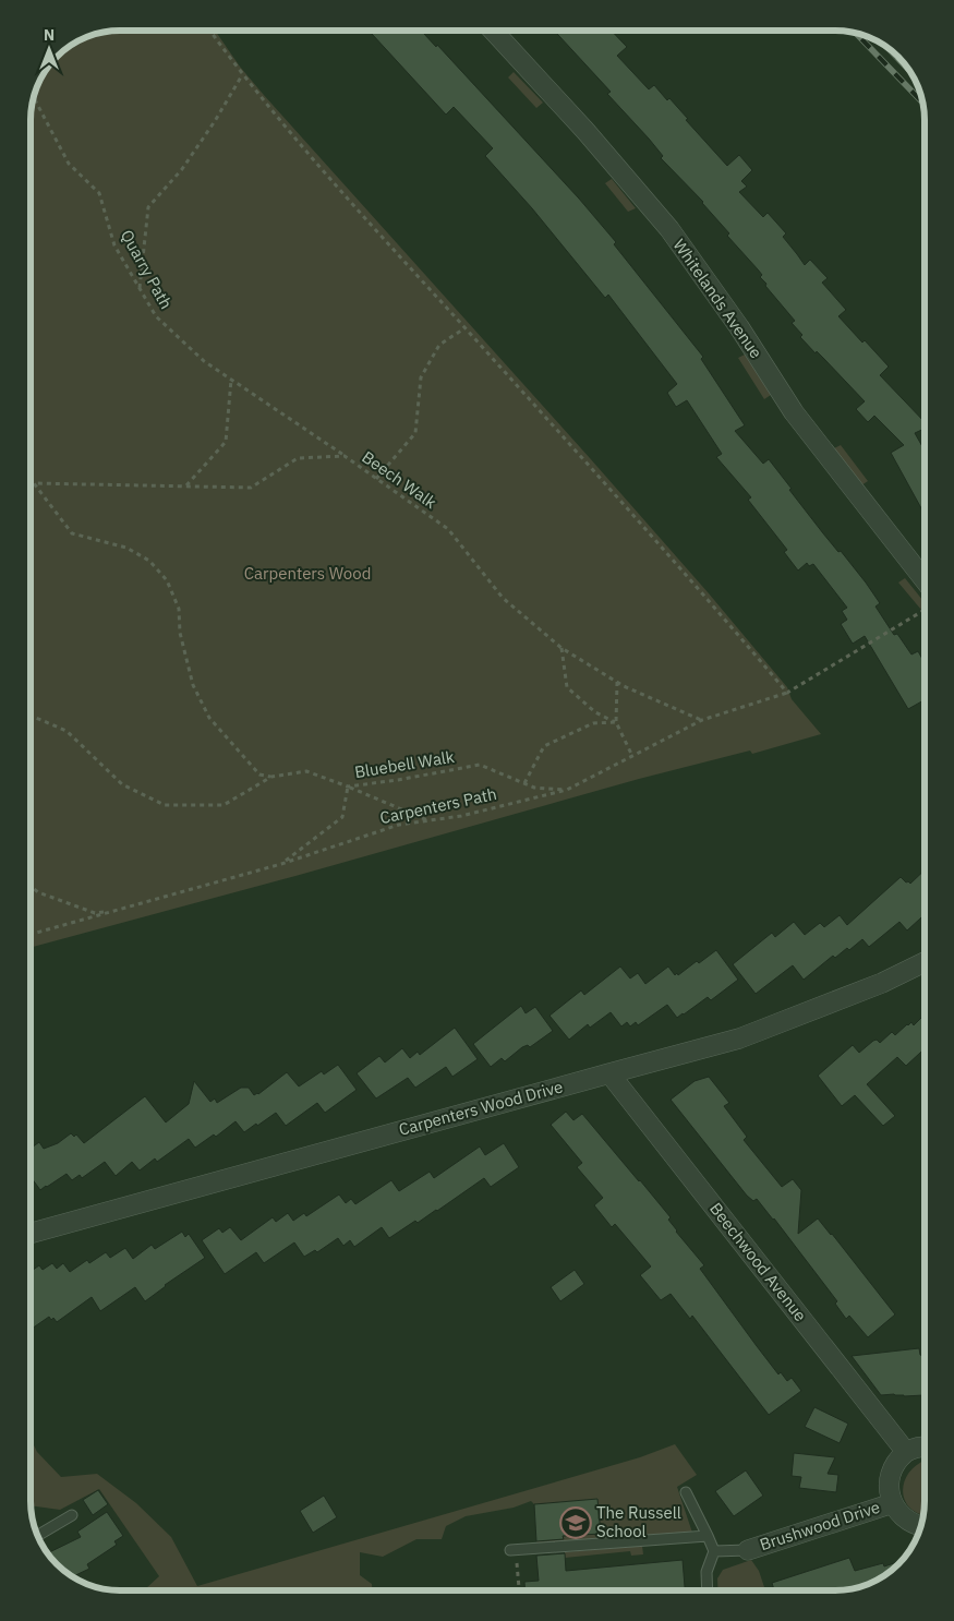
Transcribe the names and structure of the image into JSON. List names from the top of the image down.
{
  "streets": {
    "street": [
      "Whitelands Avenue",
      "Carpenters Wood Drive",
      "Beechwood Avenue",
      "Brushwood Drive"
    ],
    "path": [
      "Quarry Path",
      "Beech Walk",
      "Bluebell Walk",
      "Carpenters Path"
    ]
  },
  "crossings": [
    ["Quarry Path", "Beech Walk"],
    ["Beech Walk", "Carpenters Path"],
    ["Bluebell Walk", "Carpenters Path"],
    ["Carpenters Wood Drive", "Beechwood Avenue"],
    ["Beechwood Avenue", "Brushwood Drive"]
  ],
  "parks": ["Carpenters Wood"],
  "places": {
    "school or university": ["The Russell School"]
  },
  "north": "top"
}
